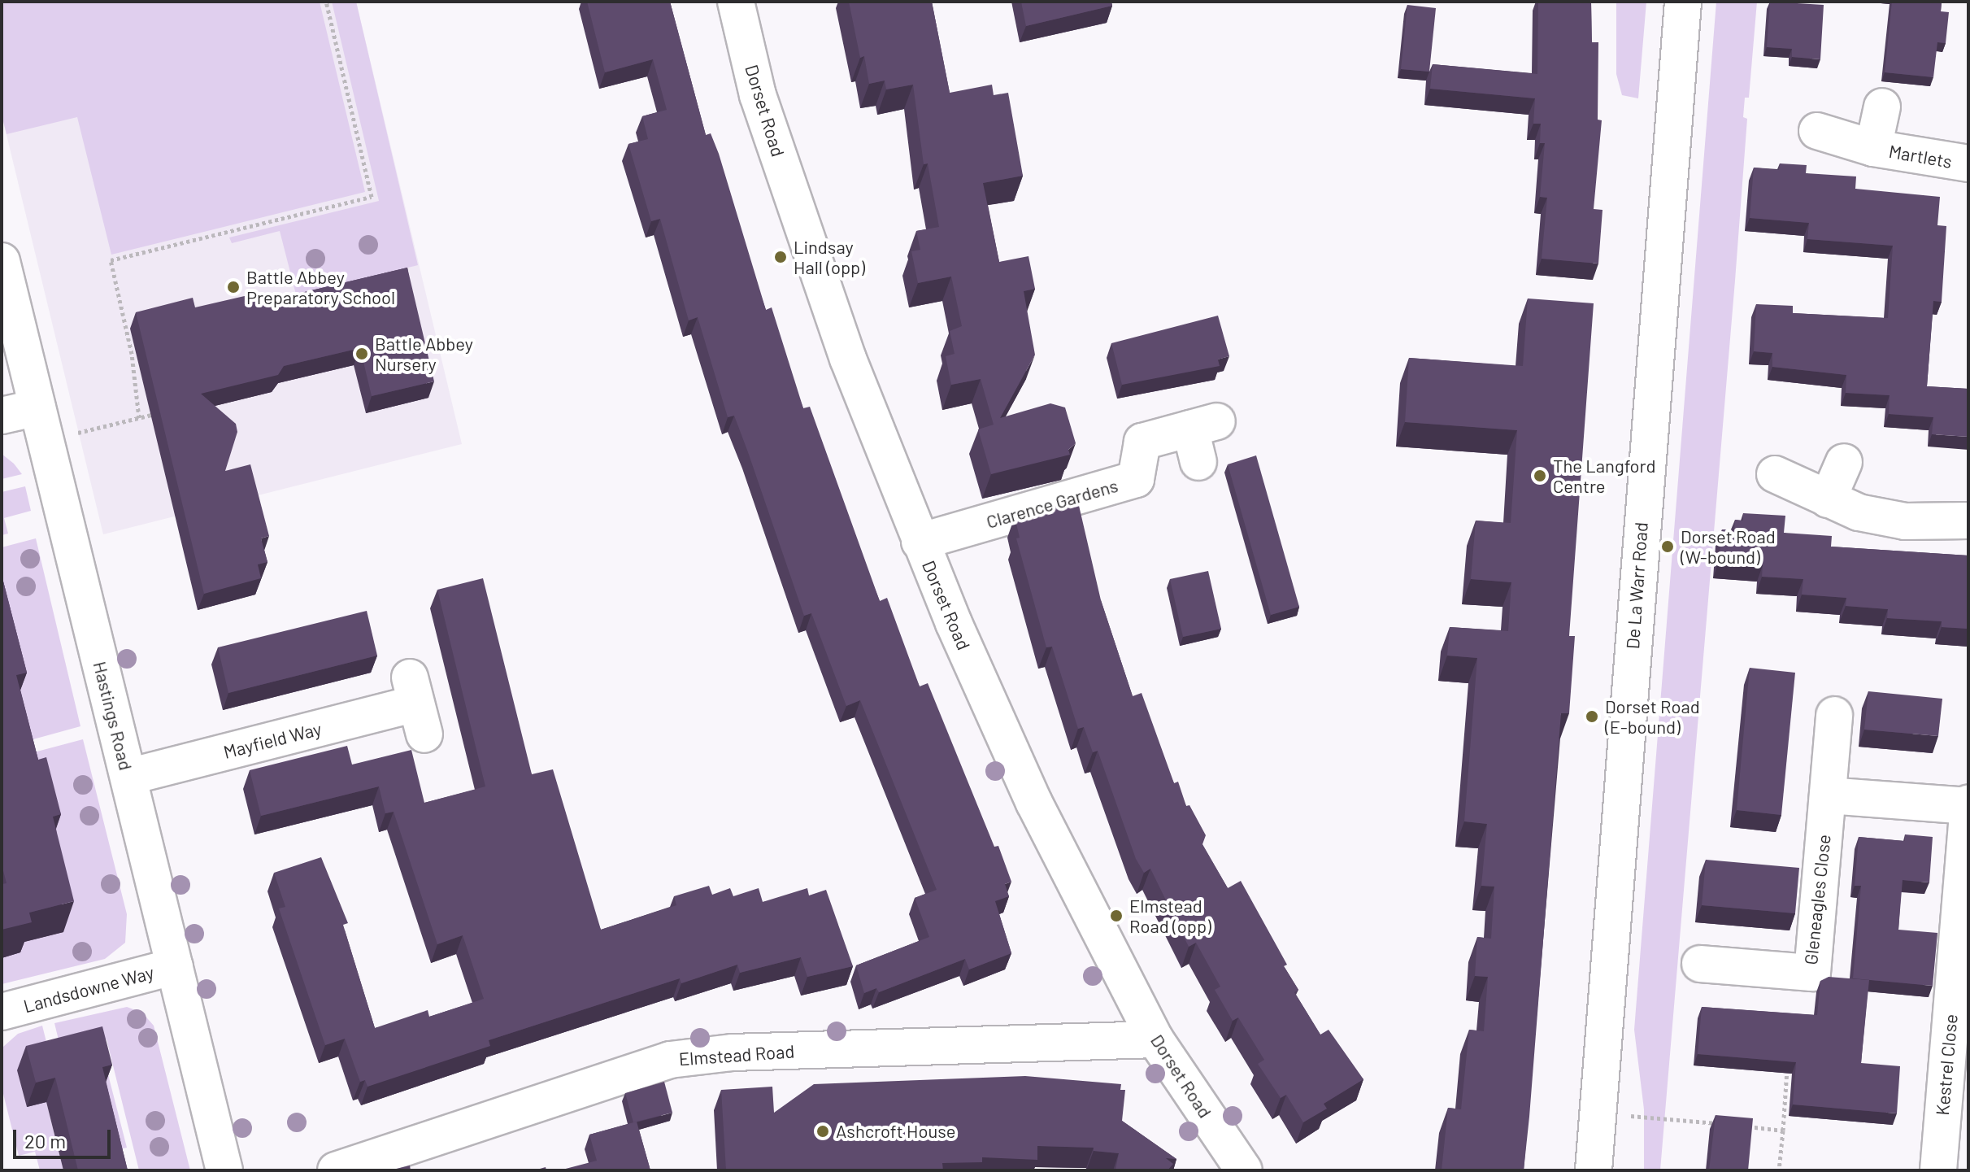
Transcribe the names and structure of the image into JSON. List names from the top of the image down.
{
  "streets": {
    "main road": [
      "Dorset Road",
      "Martlets",
      "Clarence Gardens",
      "De La Warr Road",
      "Hastings Road",
      "Mayfield Way",
      "Gleneagles Close",
      "Landsdowne Way",
      "Elmstead Road",
      "Kestrel Close"
    ]
  },
  "crossings": [
    ["Dorset Road", "Clarence Gardens"],
    ["Dorset Road", "Elmstead Road"],
    ["Hastings Road", "Mayfield Way"],
    ["Hastings Road", "Landsdowne Way"]
  ],
  "places": [
    "Lindsay Hall (opp)",
    "Battle Abbey Preparatory School",
    "Battle Abbey Nursery",
    "The Langford Centre",
    "Dorset Road (W-bound)",
    "Dorset Road (E-bound)",
    "Elmstead Road (opp)",
    "Ashcroft House"
  ],
  "scale_bar": "20 m"
}
